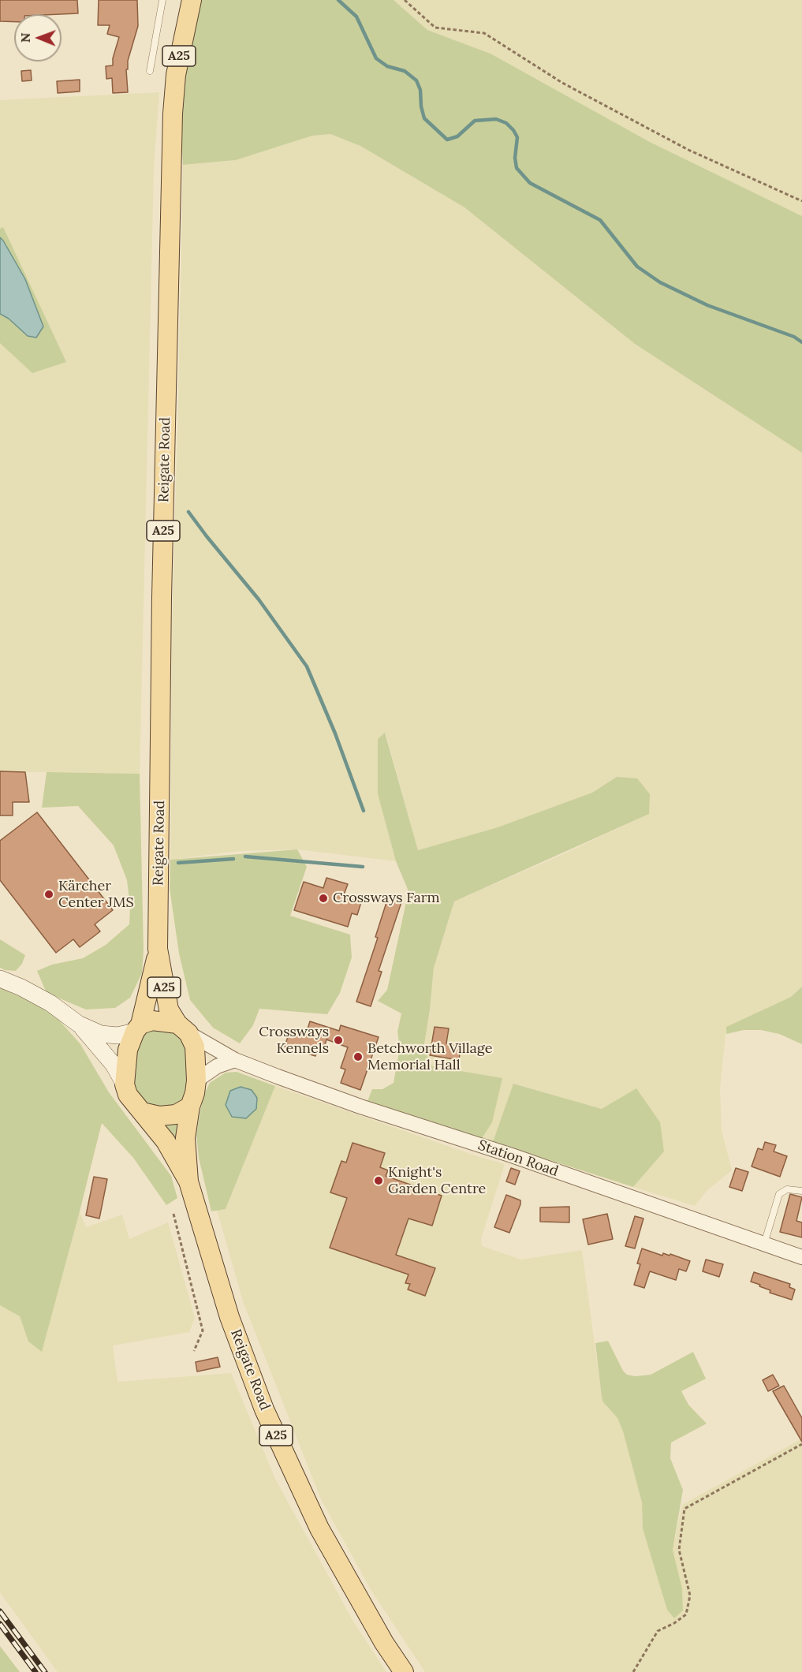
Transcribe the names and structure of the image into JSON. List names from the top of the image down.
{
  "streets": {
    "main road": ["A25", "Reigate Road"],
    "street": ["Station Road"]
  },
  "crossings": [
    ["Reigate Road", "Station Road"]
  ],
  "places": [
    "Kärcher Center JMS",
    "Crossways Farm",
    "Crossways Kennels",
    "Betchworth Village Memorial Hall",
    "Knight's Garden Centre"
  ],
  "north": "left"
}
